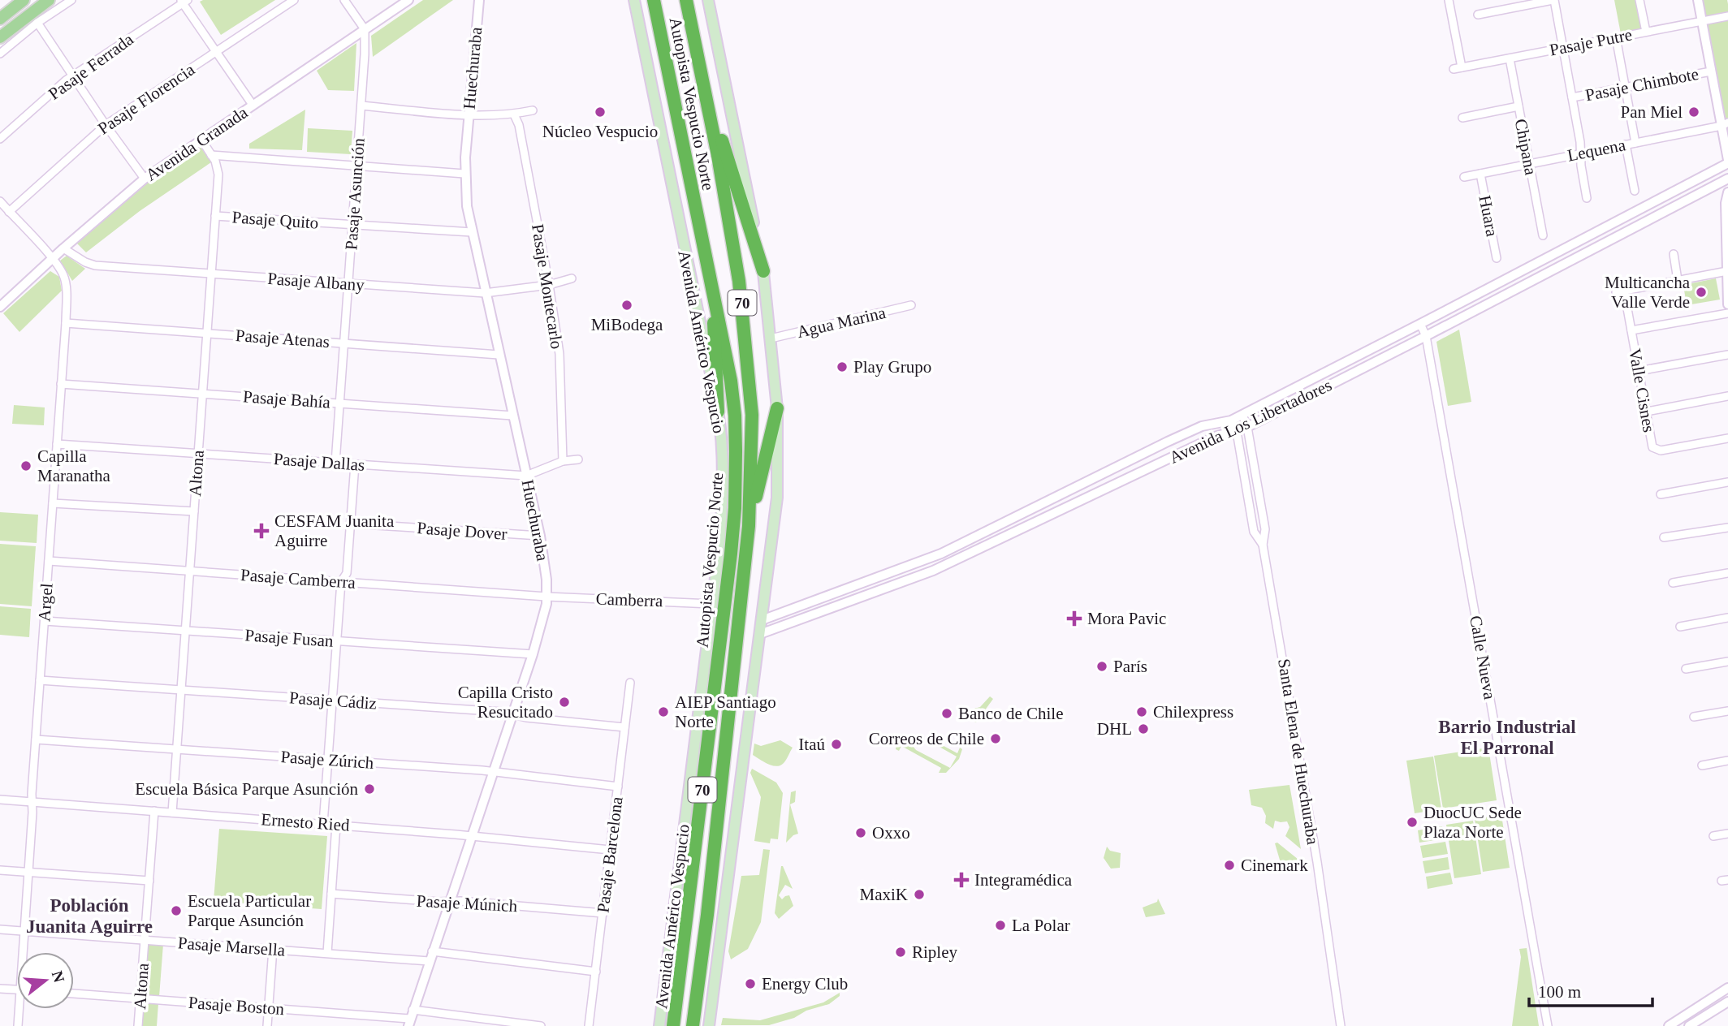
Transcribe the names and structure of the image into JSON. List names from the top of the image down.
{
  "streets": {
    "highway": ["Autopista Vespucio Norte", "70"],
    "main road": ["Avenida Américo Vespucio"],
    "street": [
      "Pasaje Putre",
      "Pasaje Ferrada",
      "Huechuraba",
      "Pasaje Chimbote",
      "Pasaje Florencia",
      "Avenida Granada",
      "Chipana",
      "Lequena",
      "Pasaje Asunción",
      "Huara",
      "Pasaje Quito",
      "Pasaje Albany",
      "Pasaje Montecarlo",
      "Agua Marina",
      "Pasaje Atenas",
      "Valle Cisnes",
      "Pasaje Bahía",
      "Avenida Los Libertadores",
      "Pasaje Dallas",
      "Altona",
      "Pasaje Dover",
      "Pasaje Camberra",
      "Camberra",
      "Argel",
      "Pasaje Fusan",
      "Calle Nueva",
      "Pasaje Cádiz",
      "Santa Elena de Huechuraba",
      "Pasaje Zúrich",
      "Ernesto Ried",
      "Pasaje Barcelona",
      "Pasaje Múnich",
      "Pasaje Marsella",
      "Pasaje Boston"
    ]
  },
  "crossings": [
    ["Pasaje Putre", "Chipana"],
    ["Huechuraba", "Pasaje Quito"],
    ["Huechuraba", "Pasaje Albany"],
    ["Huechuraba", "Pasaje Atenas"],
    ["Huechuraba", "Pasaje Bahía"],
    ["Huechuraba", "Pasaje Dallas"],
    ["Huechuraba", "Pasaje Dover"],
    ["Huechuraba", "Pasaje Camberra"],
    ["Huechuraba", "Camberra"],
    ["Huechuraba", "Pasaje Fusan"],
    ["Huechuraba", "Pasaje Cádiz"],
    ["Huechuraba", "Pasaje Zúrich"],
    ["Huechuraba", "Ernesto Ried"],
    ["Huechuraba", "Pasaje Múnich"],
    ["Huechuraba", "Pasaje Marsella"],
    ["Huechuraba", "Pasaje Boston"],
    ["Pasaje Florencia", "Argel"],
    ["Avenida Granada", "Pasaje Asunción"],
    ["Avenida Granada", "Pasaje Albany"],
    ["Avenida Granada", "Altona"],
    ["Avenida Granada", "Argel"],
    ["Chipana", "Lequena"],
    ["Lequena", "Huara"],
    ["Pasaje Asunción", "Pasaje Quito"],
    ["Pasaje Asunción", "Pasaje Albany"],
    ["Pasaje Asunción", "Pasaje Atenas"],
    ["Pasaje Asunción", "Pasaje Bahía"],
    ["Pasaje Asunción", "Pasaje Dallas"],
    ["Pasaje Quito", "Altona"],
    ["Pasaje Albany", "Pasaje Montecarlo"],
    ["Pasaje Albany", "Altona"],
    ["Pasaje Montecarlo", "Pasaje Dallas"],
    ["Pasaje Atenas", "Altona"],
    ["Pasaje Atenas", "Argel"],
    ["Avenida Américo Vespucio", "Camberra"],
    ["Pasaje Bahía", "Altona"],
    ["Pasaje Bahía", "Argel"],
    ["Avenida Los Libertadores", "Calle Nueva"],
    ["Avenida Los Libertadores", "Santa Elena de Huechuraba"],
    ["Pasaje Dallas", "Altona"],
    ["Pasaje Dallas", "Argel"],
    ["Altona", "Pasaje Camberra"],
    ["Altona", "Pasaje Fusan"],
    ["Altona", "Pasaje Cádiz"],
    ["Altona", "Pasaje Zúrich"],
    ["Altona", "Ernesto Ried"],
    ["Altona", "Pasaje Marsella"],
    ["Altona", "Pasaje Boston"],
    ["Pasaje Camberra", "Camberra"],
    ["Pasaje Camberra", "Argel"],
    ["Argel", "Pasaje Fusan"],
    ["Argel", "Pasaje Cádiz"],
    ["Argel", "Pasaje Zúrich"],
    ["Argel", "Ernesto Ried"],
    ["Argel", "Pasaje Marsella"],
    ["Pasaje Cádiz", "Pasaje Barcelona"],
    ["Pasaje Zúrich", "Pasaje Barcelona"],
    ["Ernesto Ried", "Pasaje Barcelona"],
    ["Pasaje Barcelona", "Pasaje Múnich"],
    ["Pasaje Barcelona", "Pasaje Marsella"]
  ],
  "districts": ["Barrio Industrial El Parronal", "Población Juanita Aguirre"],
  "places": {
    "other": [
      "Núcleo Vespucio",
      "Pan Miel",
      "Multicancha Valle Verde",
      "MiBodega",
      "Play Grupo",
      "Capilla Maranatha",
      "París",
      "Capilla Cristo Resucitado",
      "AIEP Santiago Norte",
      "Chilexpress",
      "Banco de Chile",
      "DHL",
      "Correos de Chile",
      "Itaú",
      "Escuela Básica Parque Asunción",
      "DuocUC Sede Plaza Norte",
      "Oxxo",
      "Cinemark",
      "MaxiK",
      "Escuela Particular Parque Asunción",
      "La Polar",
      "Ripley",
      "Energy Club"
    ],
    "health": ["CESFAM Juanita Aguirre", "Mora Pavic", "Integramédica"]
  },
  "scale_bar": "100 m",
  "north": "right"
}
